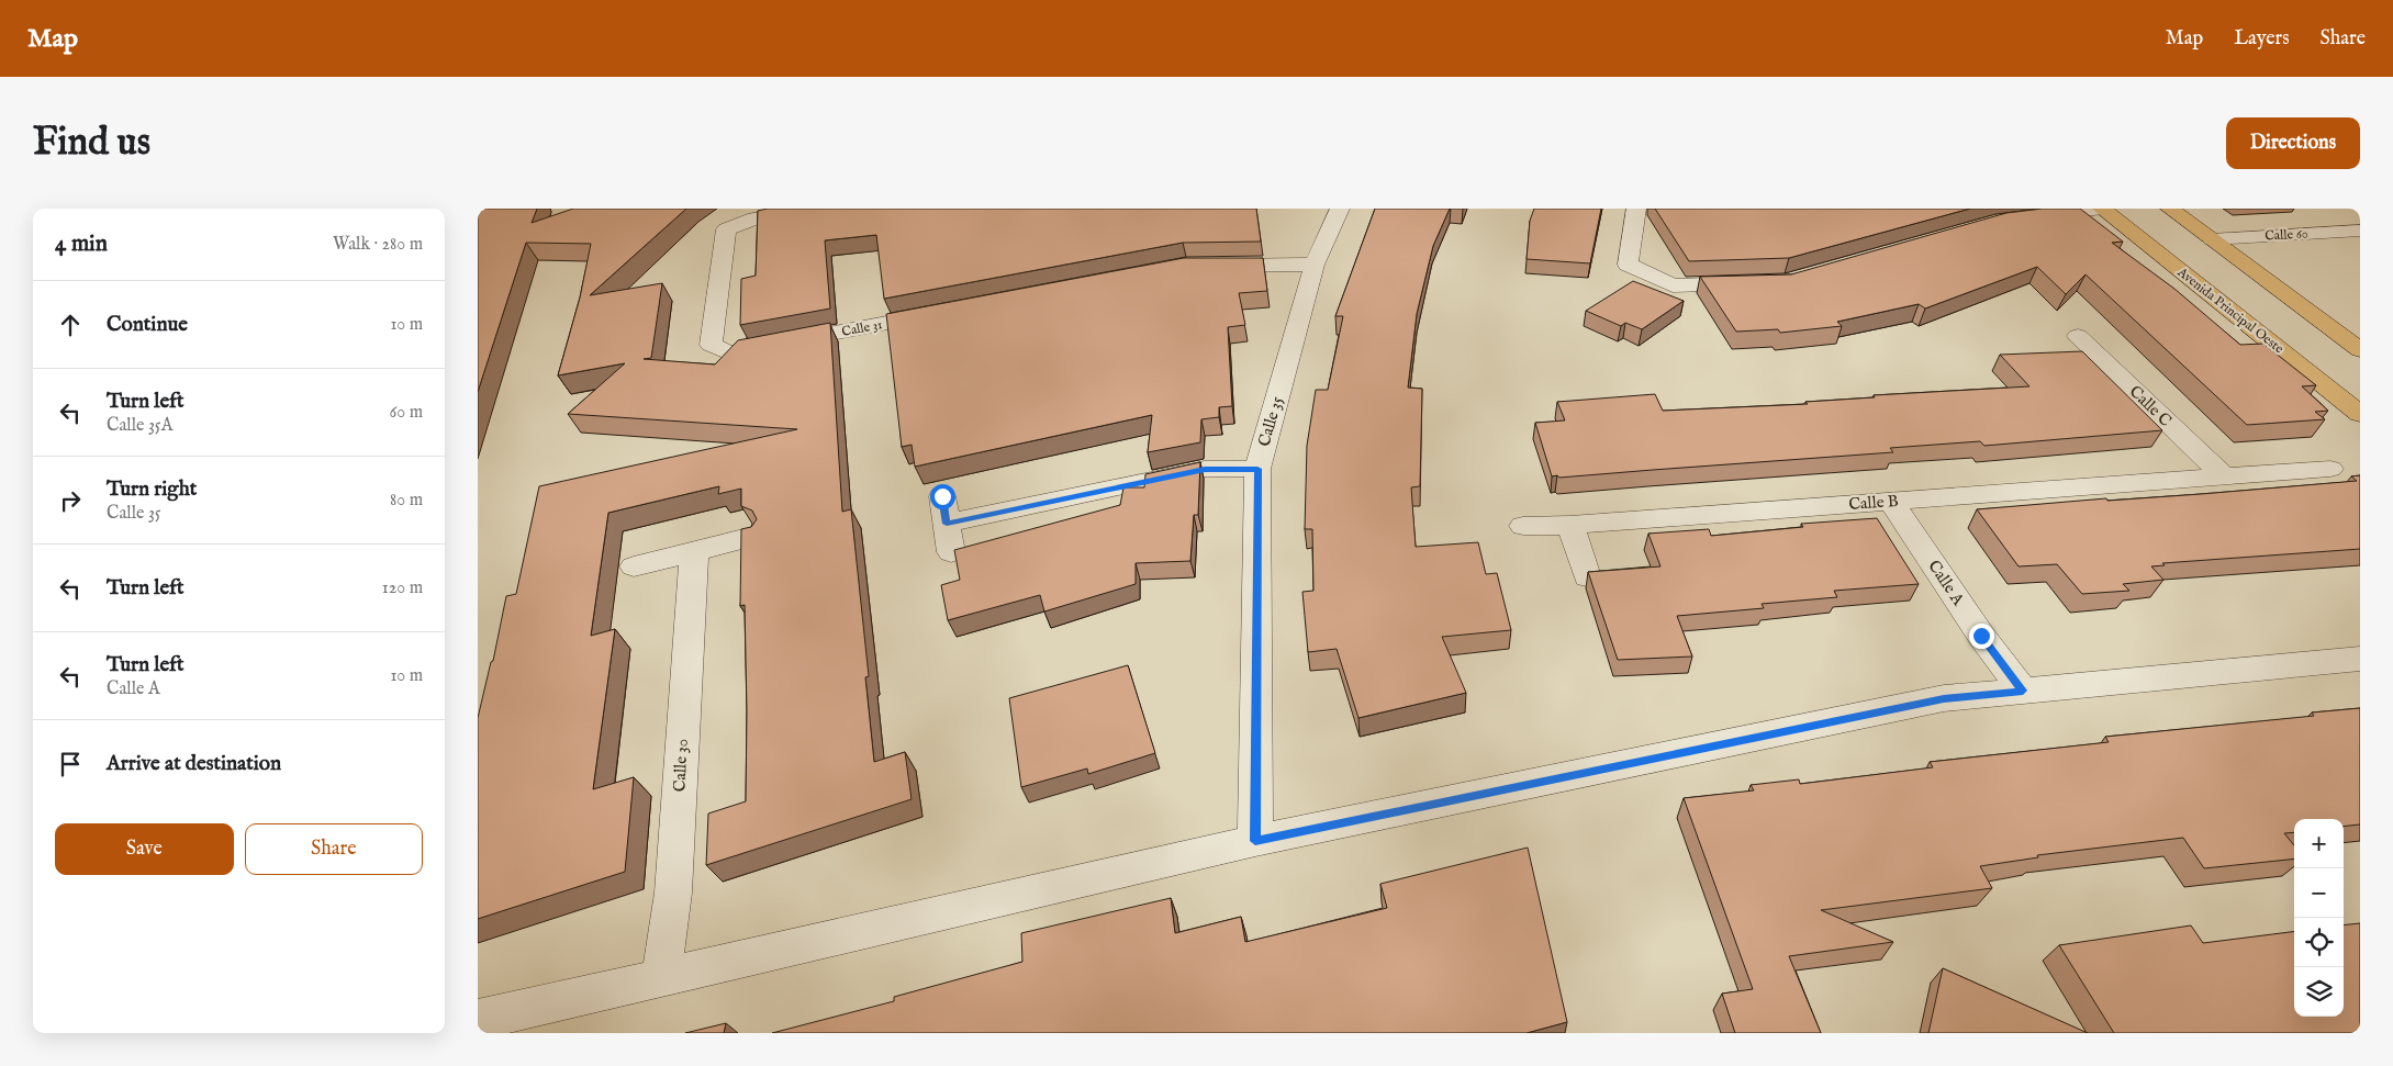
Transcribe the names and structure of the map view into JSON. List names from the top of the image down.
{
  "streets": {
    "main road": ["Avenida Principal Oeste"],
    "street": [
      "Calle 60",
      "Calle 31",
      "Calle C",
      "Calle 35",
      "Calle B",
      "Calle A",
      "Calle 30"
    ]
  },
  "crossings": [
    ["Calle C", "Calle B"],
    ["Calle B", "Calle A"]
  ],
  "page": {
    "header": "Map",
    "nav": ["Map", "Layers", "Share"],
    "buttons": [
      "Directions",
      ["Save", "Share"]
    ],
    "title": "Find us",
    "heading": ["4 min", "Walk · 280 m"],
    "list": [
      ["Continue", "10 m"],
      ["Turn left", "Calle 35A", "60 m"],
      ["Turn right", "Calle 35", "80 m"],
      ["Turn left", "120 m"],
      ["Turn left", "Calle A", "10 m"],
      "Arrive at destination"
    ],
    "map_buttons": ["+", "−"]
  }
}
